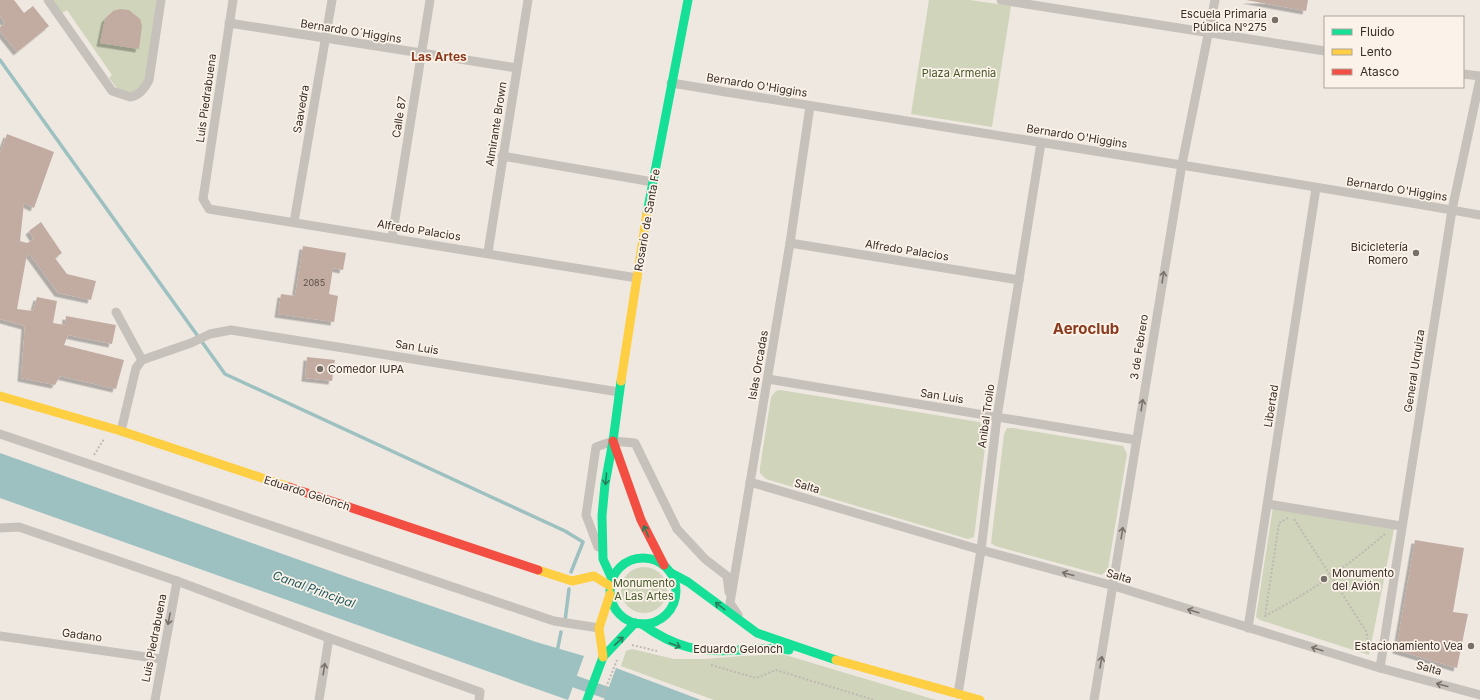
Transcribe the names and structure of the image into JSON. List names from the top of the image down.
{
  "streets": {
    "main road": ["Rosario de Santa Fe", "Eduardo Gelonch"],
    "street": [
      "Bernardo O´Higgins",
      "Bernardo O'Higgins",
      "Luis Piedrabuena",
      "Saavedra",
      "Calle 87",
      "Almirante Brown",
      "Alfredo Palacios",
      "San Luis",
      "3 de Febrero",
      "Islas Orcadas",
      "General Urquiza",
      "Libertad",
      "Anibal Troilo",
      "Salta",
      "Gadano"
    ]
  },
  "crossings": [
    ["Bernardo O´Higgins", "Luis Piedrabuena"],
    ["Bernardo O´Higgins", "Saavedra"],
    ["Bernardo O´Higgins", "Calle 87"],
    ["Bernardo O´Higgins", "Almirante Brown"],
    ["Bernardo O'Higgins", "Rosario de Santa Fe"],
    ["Bernardo O'Higgins", "3 de Febrero"],
    ["Bernardo O'Higgins", "Islas Orcadas"],
    ["Bernardo O'Higgins", "General Urquiza"],
    ["Bernardo O'Higgins", "Libertad"],
    ["Bernardo O'Higgins", "Anibal Troilo"],
    ["Luis Piedrabuena", "Alfredo Palacios"],
    ["Luis Piedrabuena", "Gadano"],
    ["Saavedra", "Alfredo Palacios"],
    ["Calle 87", "Alfredo Palacios"],
    ["Almirante Brown", "Alfredo Palacios"],
    ["Rosario de Santa Fe", "Alfredo Palacios"],
    ["Rosario de Santa Fe", "San Luis"],
    ["Rosario de Santa Fe", "Eduardo Gelonch"],
    ["Alfredo Palacios", "Islas Orcadas"],
    ["Alfredo Palacios", "Anibal Troilo"],
    ["San Luis", "3 de Febrero"],
    ["San Luis", "Islas Orcadas"],
    ["San Luis", "Anibal Troilo"],
    ["3 de Febrero", "Salta"],
    ["Islas Orcadas", "Salta"],
    ["General Urquiza", "Salta"],
    ["Libertad", "Salta"],
    ["Anibal Troilo", "Salta"],
    ["Anibal Troilo", "Eduardo Gelonch"]
  ],
  "one_way": ["3 de Febrero", "Salta"],
  "districts": ["Las Artes", "Aeroclub"],
  "water": ["Canal Principal"],
  "parks": ["Plaza Armenia", "Monumento A Las Artes"],
  "places": [
    "Escuela Primaria Pública N°275",
    "Bicicletería Romero",
    "Comedor IUPA",
    "Monumento del Avión",
    "Estacionamiento Vea"
  ],
  "house_numbers": ["2085"],
  "legend": ["Fluido", "Lento", "Atasco"]
}
